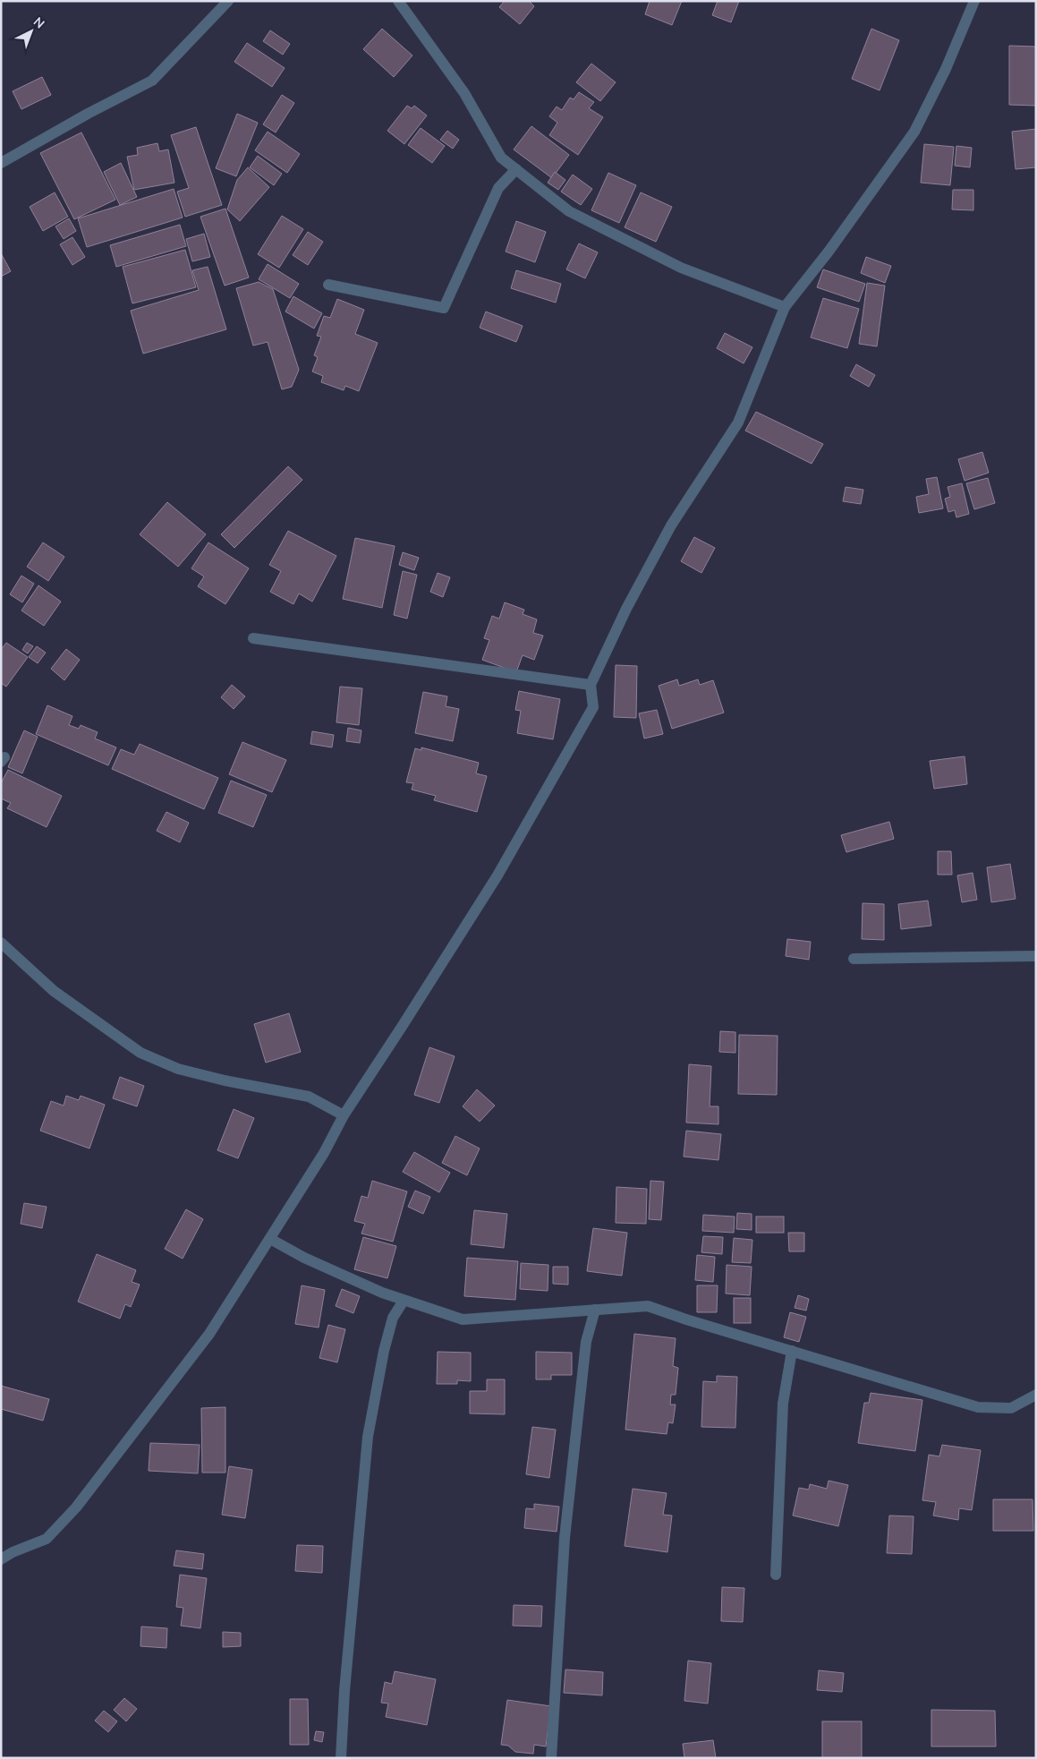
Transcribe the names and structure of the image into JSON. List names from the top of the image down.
{
  "north": "top right"
}
